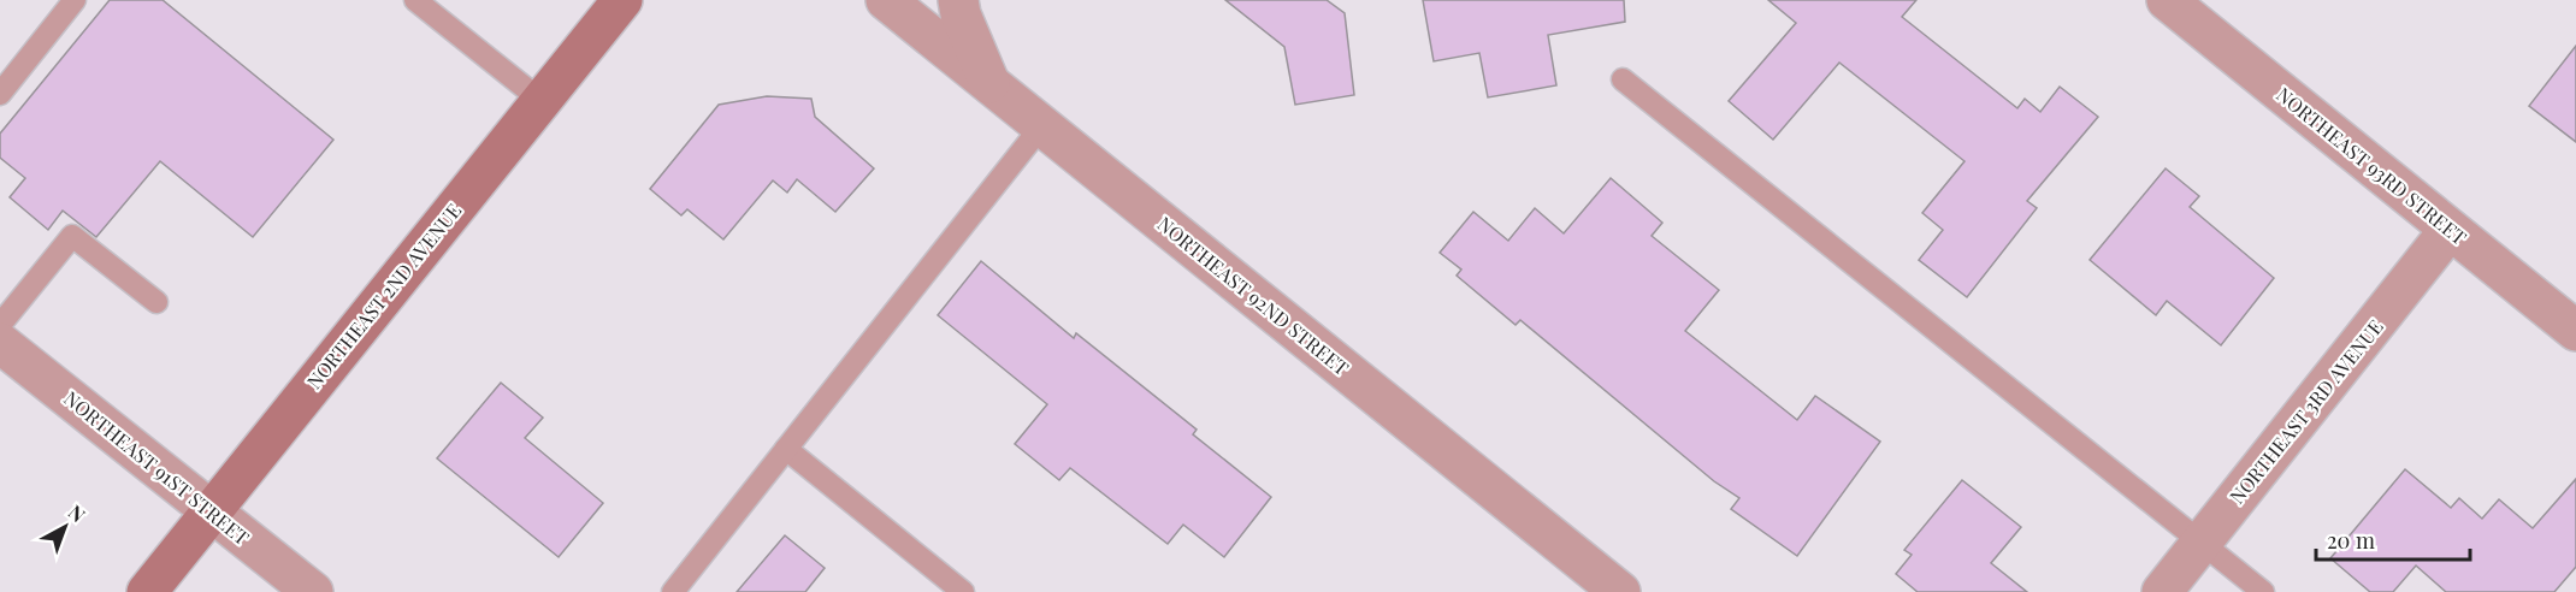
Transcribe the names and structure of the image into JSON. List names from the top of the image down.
{
  "streets": {
    "main road": ["NORTHEAST 2ND AVENUE"],
    "street": [
      "NORTHEAST 93RD STREET",
      "NORTHEAST 92ND STREET",
      "NORTHEAST 3RD AVENUE",
      "NORTHEAST 91ST STREET"
    ]
  },
  "crossings": [
    ["NORTHEAST 93RD STREET", "NORTHEAST 3RD AVENUE"],
    ["NORTHEAST 2ND AVENUE", "NORTHEAST 91ST STREET"]
  ],
  "scale_bar": "20 m",
  "north": "top right"
}
